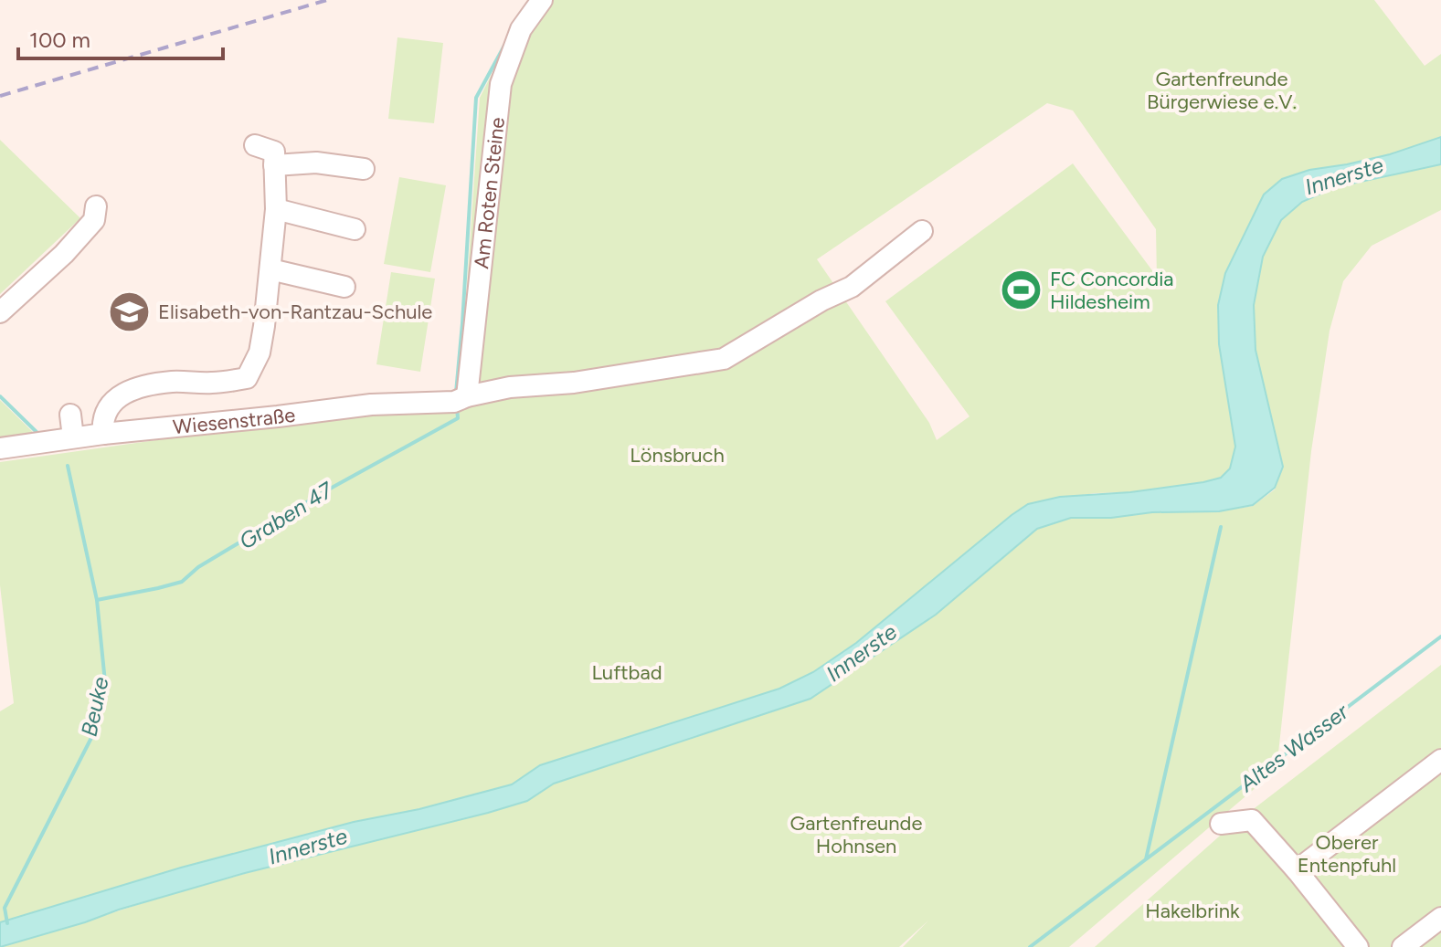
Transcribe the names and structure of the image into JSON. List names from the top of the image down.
{
  "streets": {
    "street": ["Am Roten Steine", "Wiesenstraße"]
  },
  "crossings": [
    ["Am Roten Steine", "Wiesenstraße"]
  ],
  "water": [
    "Innerste",
    "Graben 47",
    "Beuke",
    "Altes Wasser"
  ],
  "parks": [
    "Gartenfreunde Bürgerwiese e.V.",
    "Lönsbruch",
    "Luftbad",
    "Gartenfreunde Hohnsen",
    "Oberer Entenpfuhl",
    "Hakelbrink"
  ],
  "places": {
    "sports": ["FC Concordia Hildesheim"],
    "school or university": ["Elisabeth-von-Rantzau-Schule"]
  },
  "scale_bar": "100 m"
}
